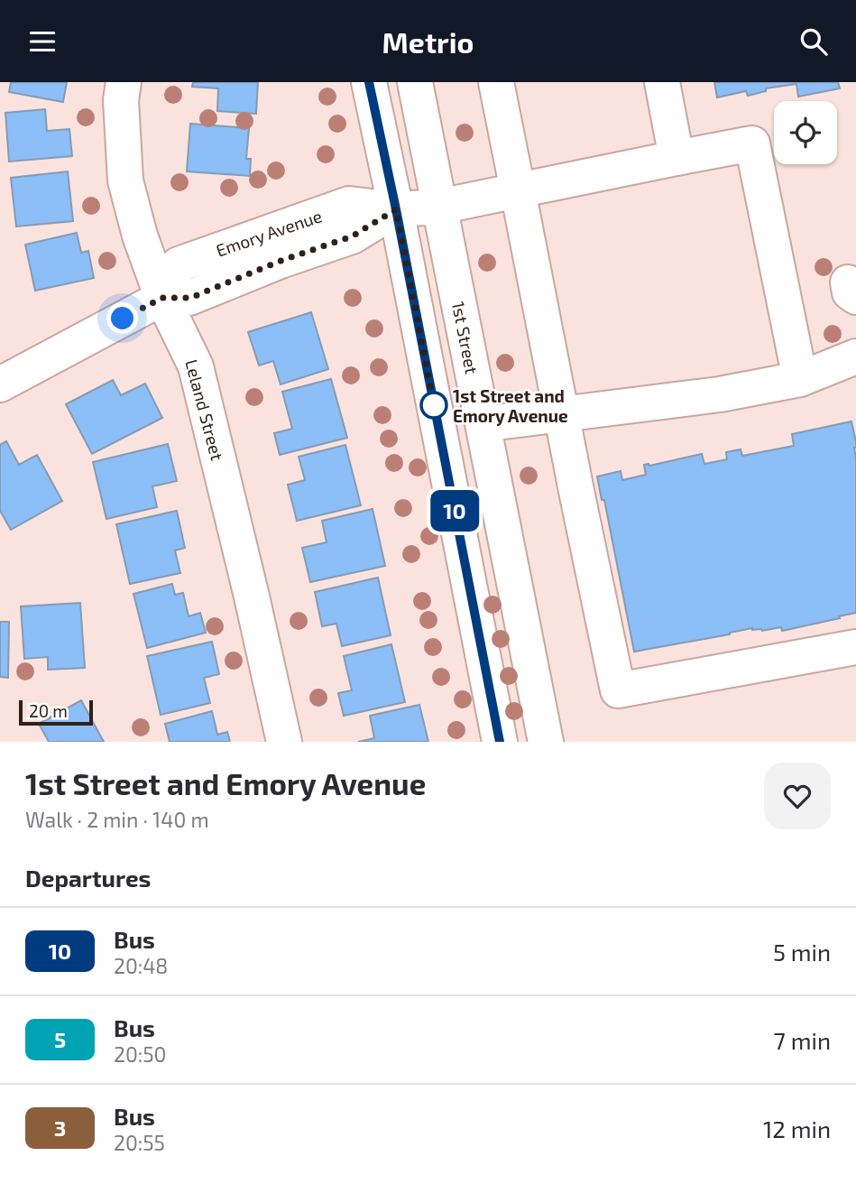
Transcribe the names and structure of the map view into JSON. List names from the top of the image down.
{
  "streets": {
    "street": ["Emory Avenue", "1st Street", "Leland Street"]
  },
  "crossings": [
    ["Emory Avenue", "1st Street"],
    ["Emory Avenue", "Leland Street"]
  ],
  "places": ["1st Street and Emory Avenue"],
  "lines": ["bus line 10"],
  "scale_bar": "20 m",
  "page": {
    "header": "Metrio",
    "on_map": "10",
    "scale": "20 m",
    "heading": [
      ["1st Street and Emory Avenue", "Walk · 2 min · 140 m"],
      "Departures"
    ],
    "list": [
      {
        "mark": "10",
        "name": "Bus",
        "note": "20:48",
        "value": "5 min"
      },
      {
        "mark": "5",
        "name": "Bus",
        "note": "20:50",
        "value": "7 min"
      },
      {
        "mark": "3",
        "name": "Bus",
        "note": "20:55",
        "value": "12 min"
      }
    ]
  }
}
